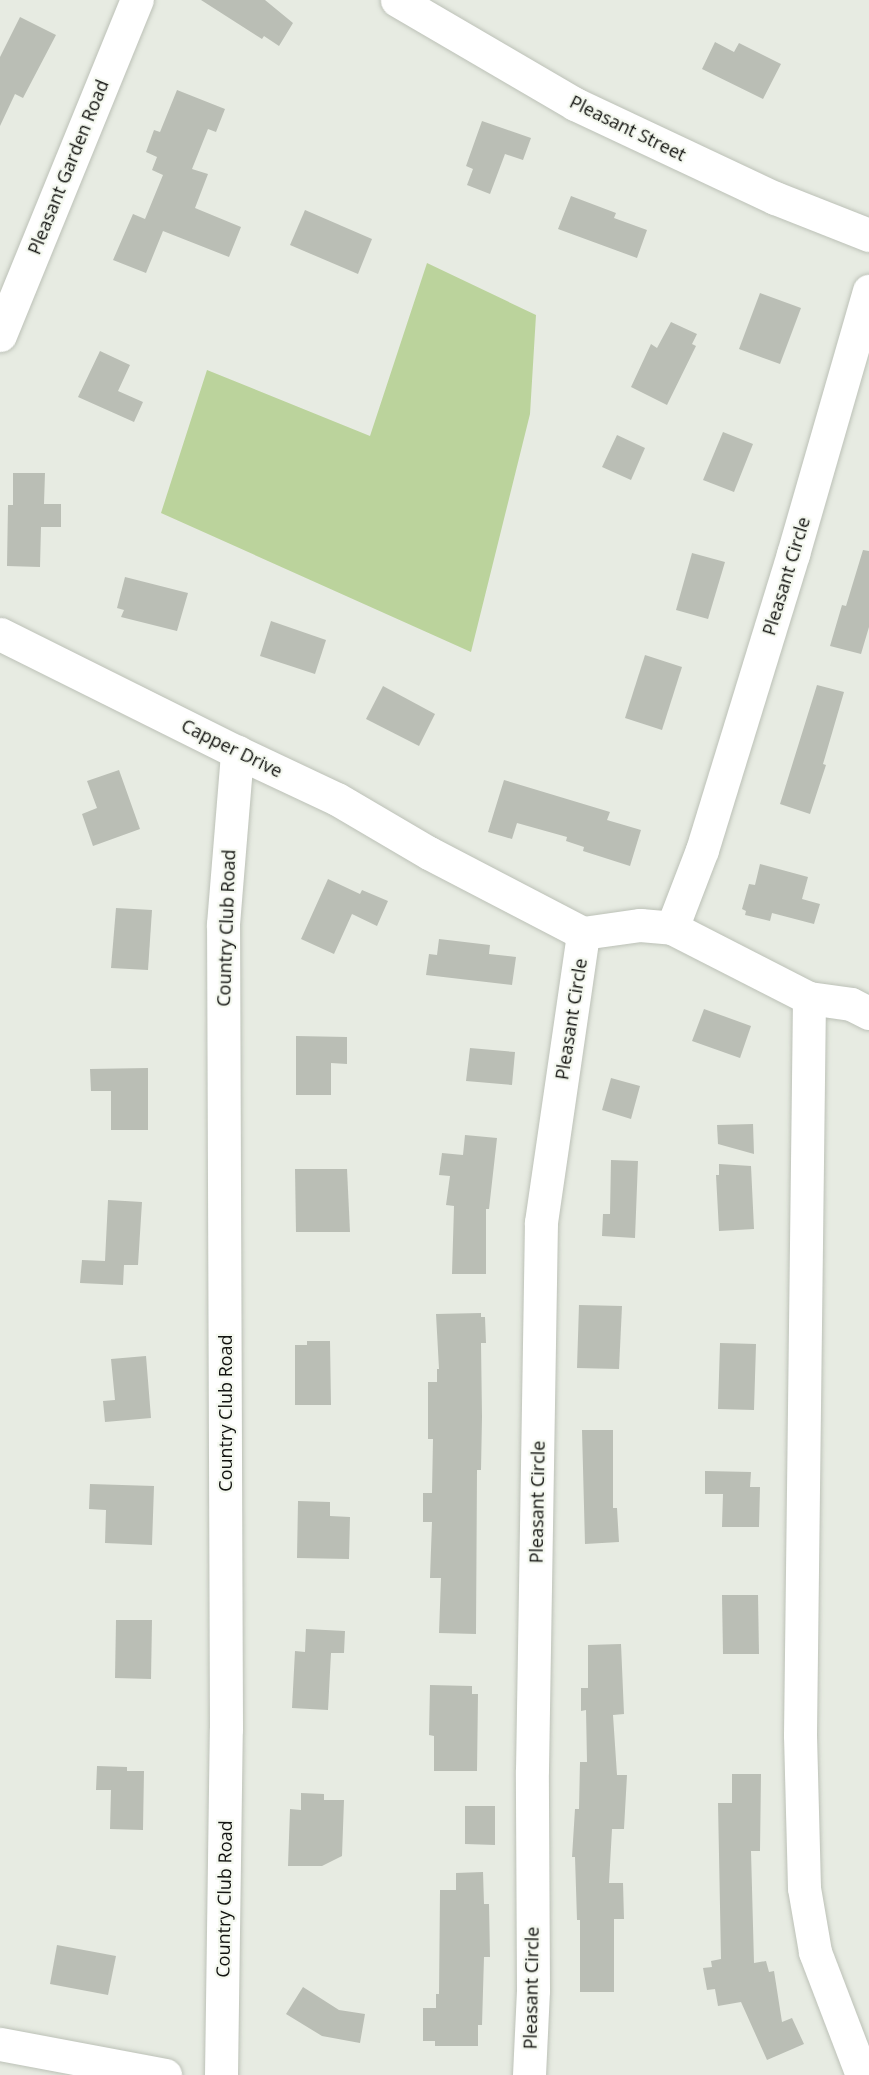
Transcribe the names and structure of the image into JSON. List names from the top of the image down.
{
  "streets": {
    "street": [
      "Pleasant Street",
      "Pleasant Garden Road",
      "Pleasant Circle",
      "Capper Drive",
      "Country Club Road"
    ]
  },
  "crossings": [
    ["Pleasant Circle", "Capper Drive"],
    ["Capper Drive", "Country Club Road"]
  ]
}
